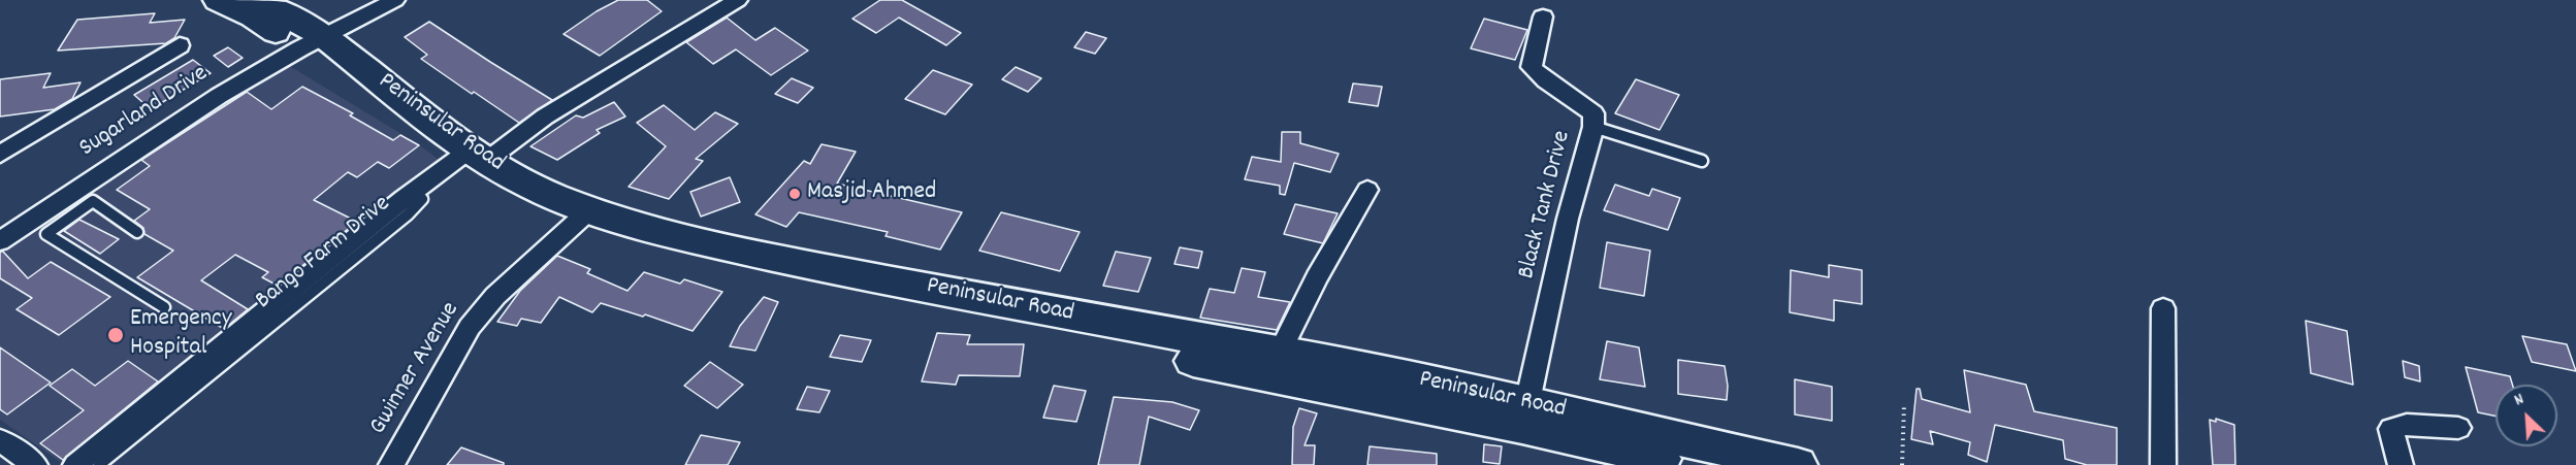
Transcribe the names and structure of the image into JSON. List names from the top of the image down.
{
  "streets": {
    "main road": ["Peninsular Road"],
    "street": ["Sugarland Drive", "Black Tank Drive", "Gwinner Avenue"],
    "lane": ["Bango Farm Drive"]
  },
  "crossings": [
    ["Sugarland Drive", "Peninsular Road"],
    ["Peninsular Road", "Black Tank Drive"],
    ["Peninsular Road", "Gwinner Avenue"]
  ],
  "places": ["Masjid Ahmed", "Emergency Hospital"],
  "north": "top left"
}
